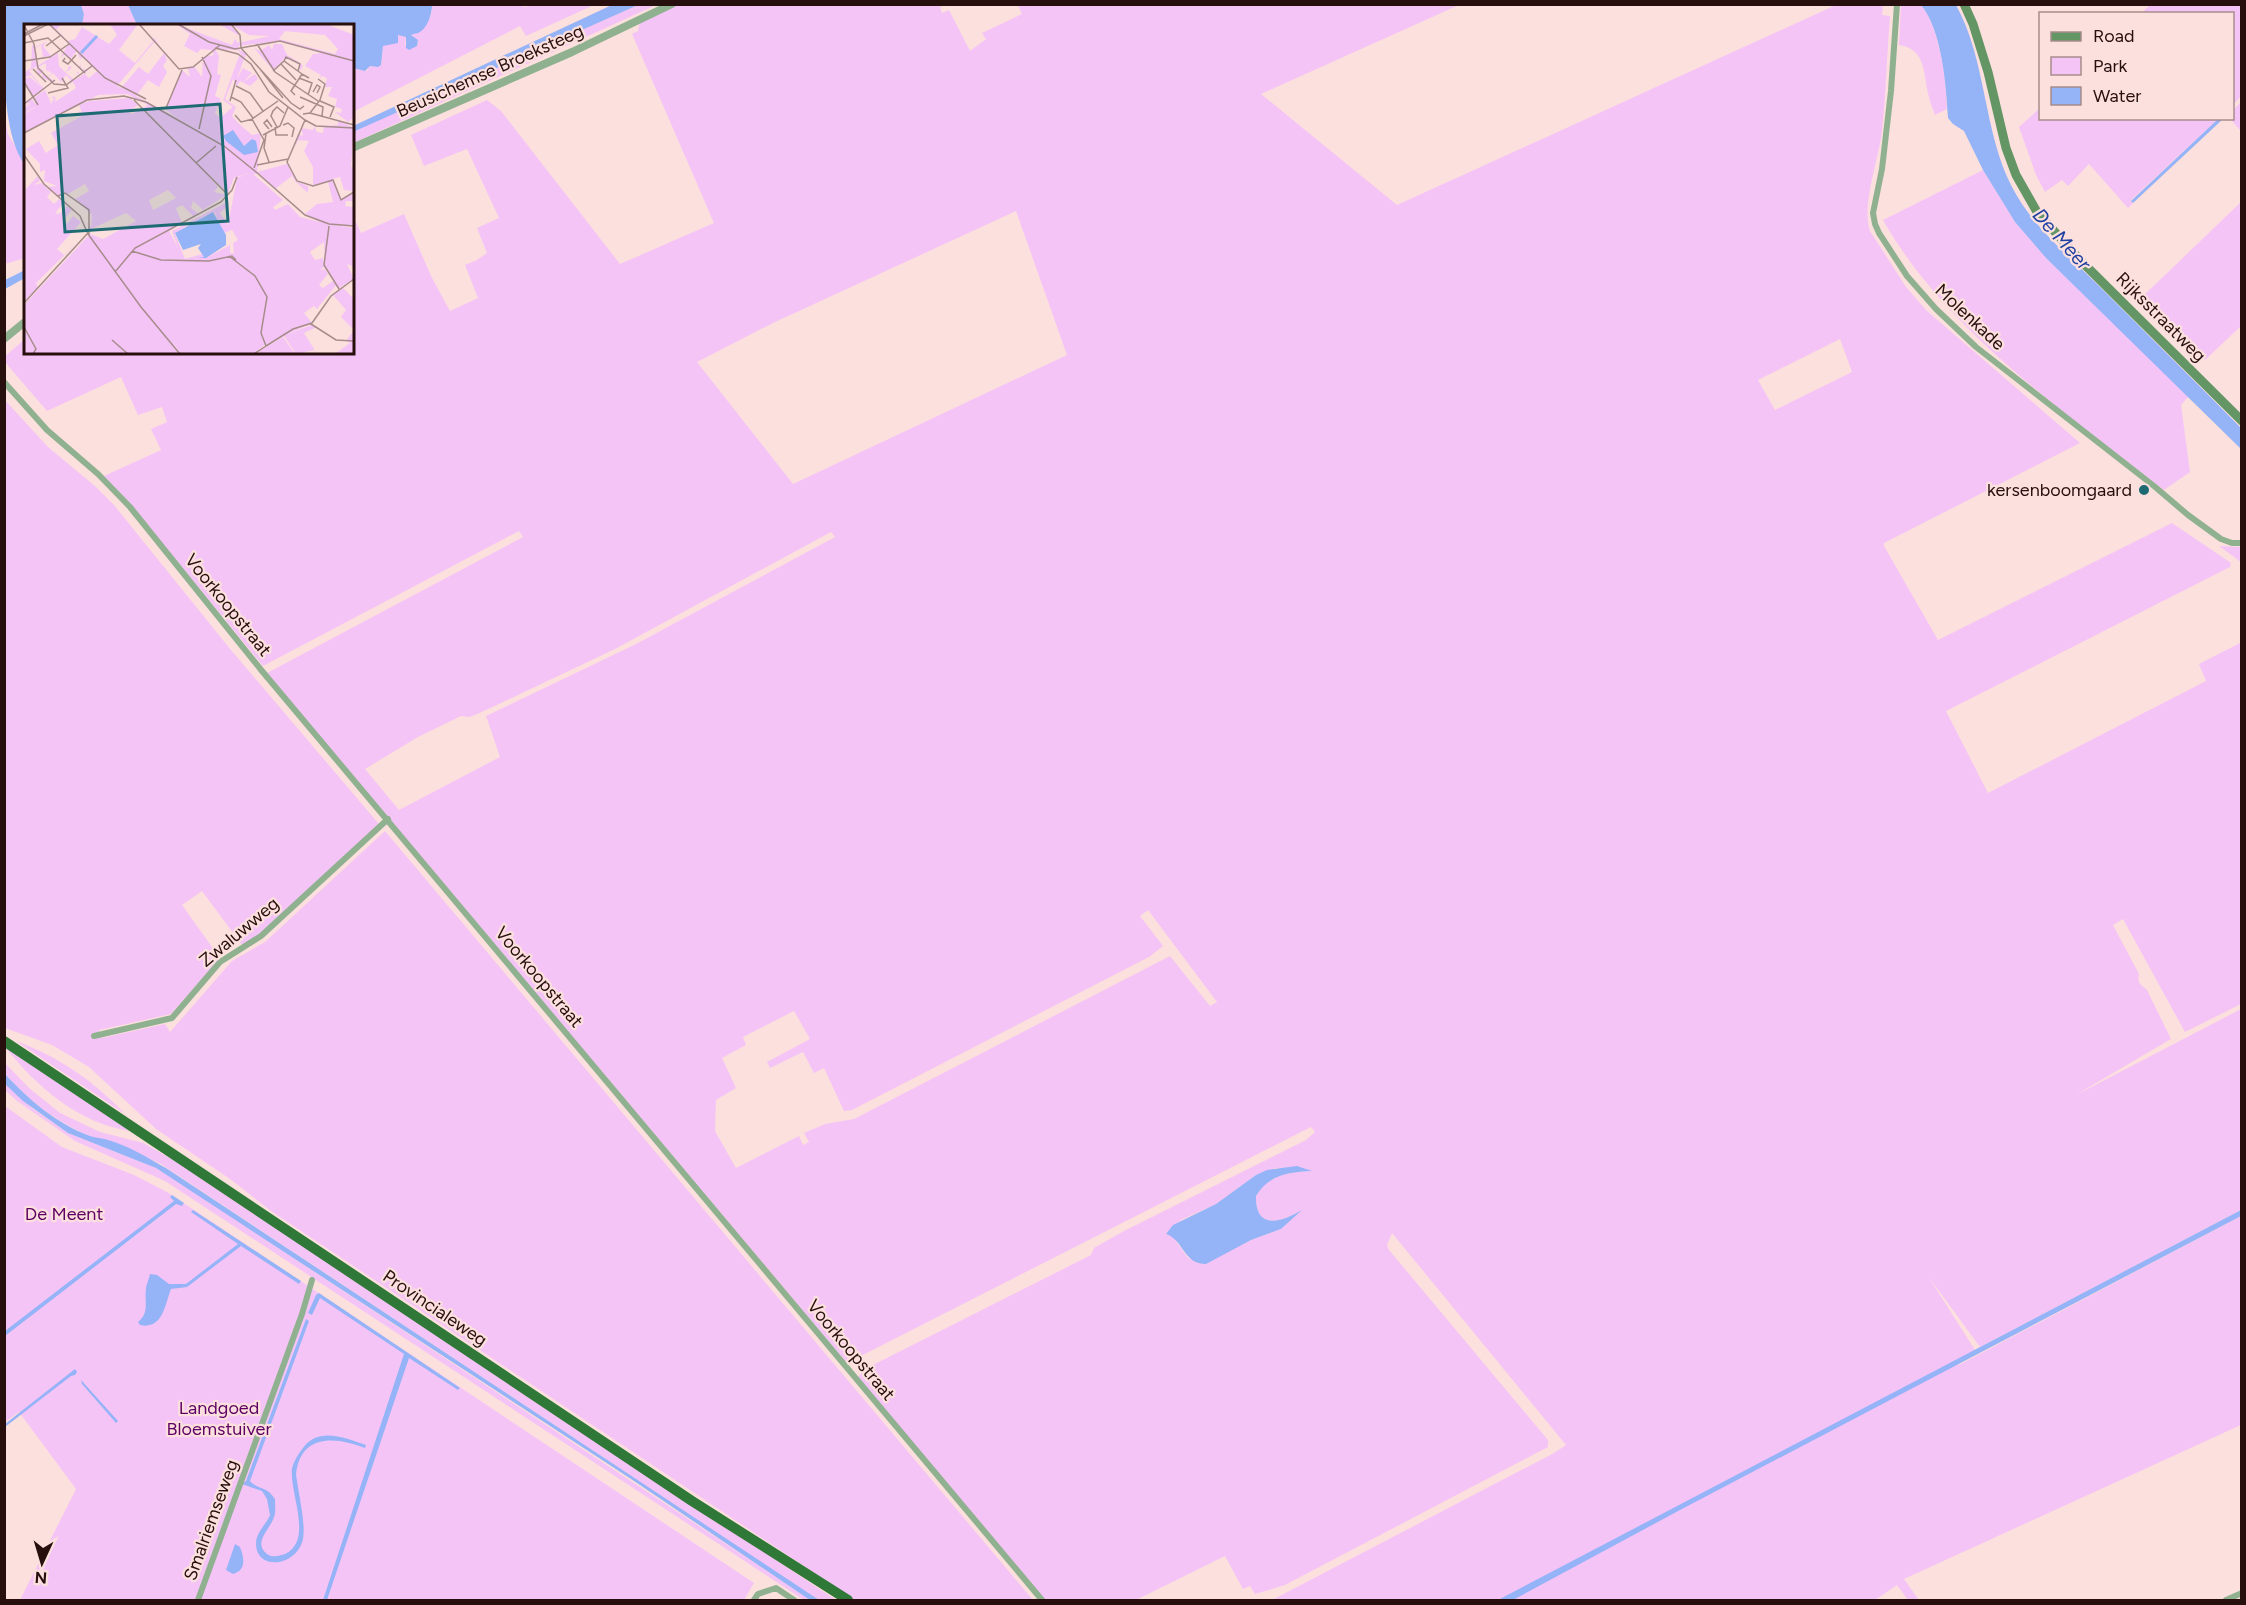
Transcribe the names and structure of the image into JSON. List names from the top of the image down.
{
  "streets": {
    "highway": ["Provincialeweg"],
    "main road": ["Rijksstraatweg"],
    "street": [
      "Beusichemse Broeksteeg",
      "Molenkade",
      "Voorkoopstraat",
      "Zwaluwweg",
      "Smalriemseweg"
    ]
  },
  "crossings": [
    ["Voorkoopstraat", "Zwaluwweg"]
  ],
  "water": ["De Meer"],
  "parks": ["De Meent", "Landgoed Bloemstuiver"],
  "places": ["kersenboomgaard"],
  "legend": ["Road", "Park", "Water"],
  "north": "bottom"
}
